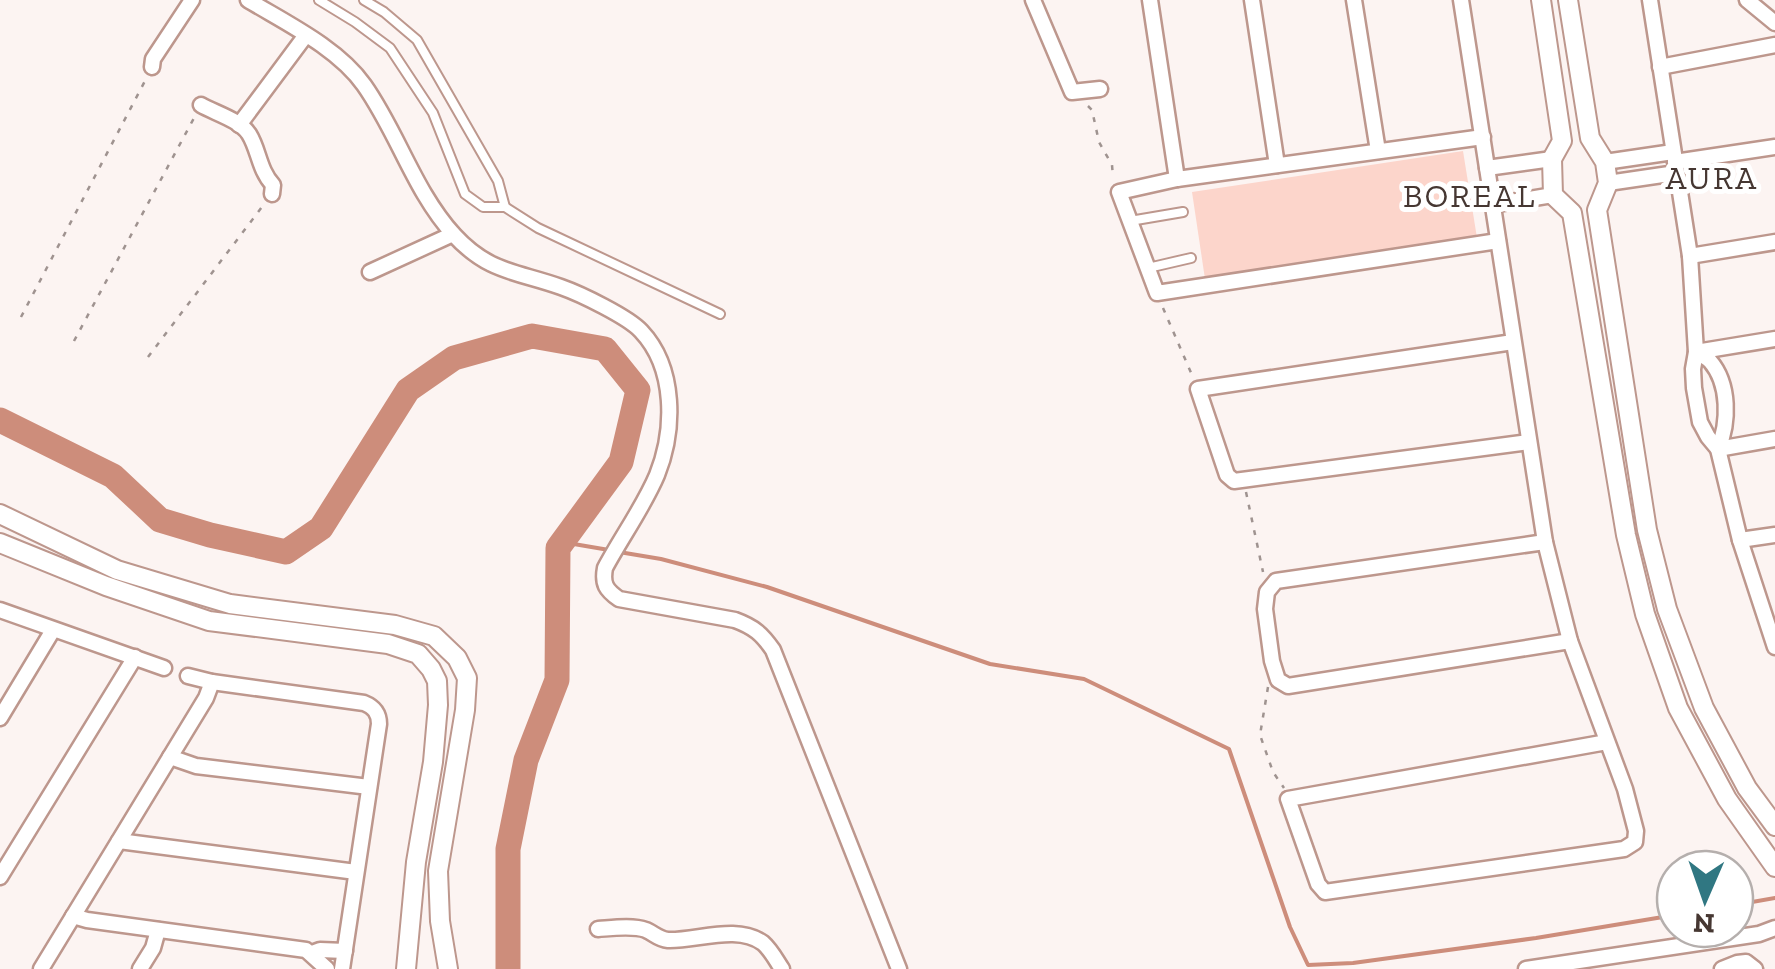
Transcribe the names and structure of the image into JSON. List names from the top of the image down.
{
  "districts": ["AURA", "BOREAL"],
  "north": "bottom"
}
